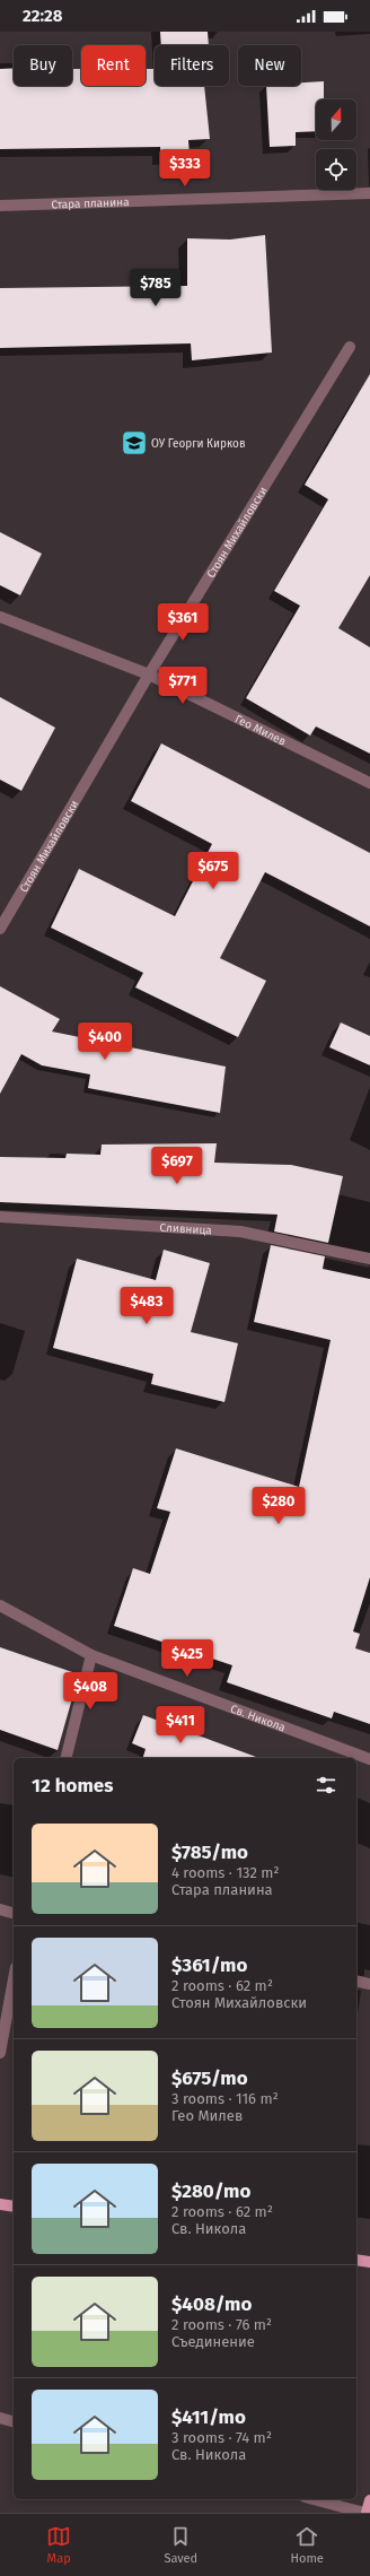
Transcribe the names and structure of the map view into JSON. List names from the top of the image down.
{
  "streets": {
    "street": [
      "Стара планина",
      "Стоян Михайловски",
      "Гео Милев",
      "Сливница",
      "Св. Никола"
    ]
  },
  "crossings": [
    ["Стоян Михайловски", "Гео Милев"]
  ],
  "places": {
    "school or university": ["ОУ Георги Кирков"]
  },
  "north": "top",
  "page": {
    "status": "22:28",
    "chip": [
      "Buy",
      "Rent",
      "Filters",
      "New"
    ],
    "price": [
      "$333",
      "$785",
      "$361",
      "$771",
      "$675",
      "$400",
      "$697",
      "$483",
      "$280",
      "$425",
      "$408",
      "$411"
    ],
    "heading": "12 homes",
    "list": [
      {
        "name": "$785/mo",
        "note": "4 rooms · 132 m² · Стара планина"
      },
      {
        "name": "$361/mo",
        "note": "2 rooms · 62 m² · Стоян Михайловски"
      },
      {
        "name": "$675/mo",
        "note": "3 rooms · 116 m² · Гео Милев"
      },
      {
        "name": "$280/mo",
        "note": "2 rooms · 62 m² · Св. Никола"
      },
      {
        "name": "$408/mo",
        "note": "2 rooms · 76 m² · Съединение"
      },
      {
        "name": "$411/mo",
        "note": "3 rooms · 74 m² · Св. Никола"
      }
    ],
    "tabs": ["Map", "Saved", "Home"]
  }
}
